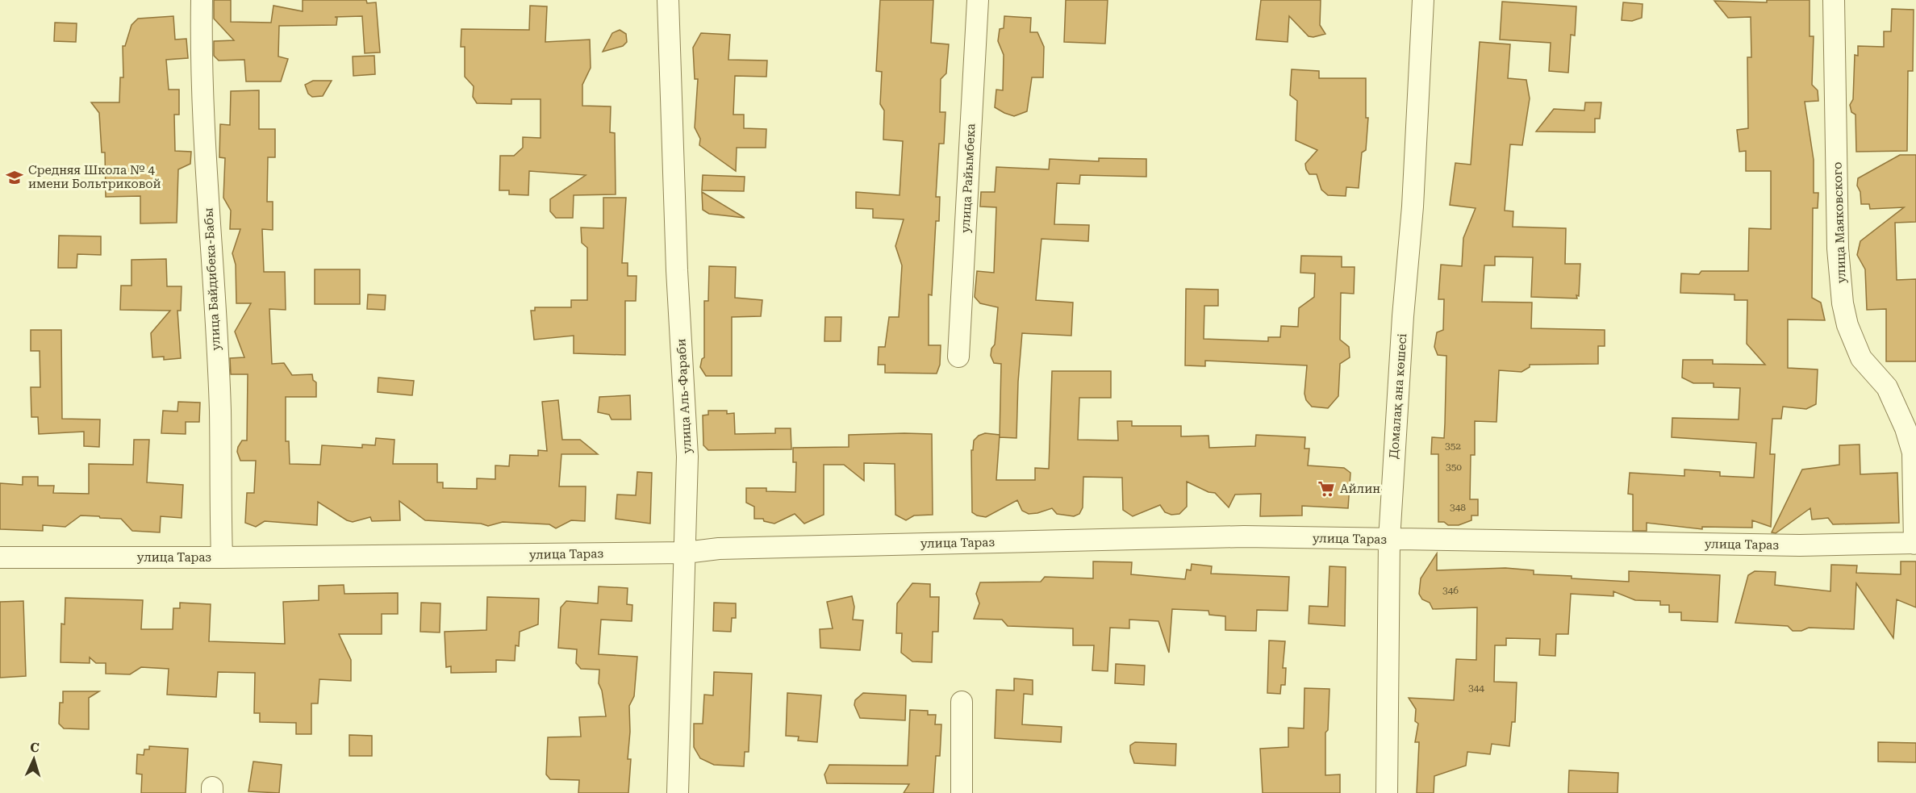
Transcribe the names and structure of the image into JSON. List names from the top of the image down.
{
  "streets": {
    "street": [
      "улица Райымбека",
      "улица Маяковского",
      "улица Байдибека-Бабы",
      "улица Аль-Фараби",
      "Домалақ ана көшесі",
      "улица Тараз"
    ]
  },
  "crossings": [
    ["улица Маяковского", "улица Тараз"],
    ["улица Байдибека-Бабы", "улица Тараз"],
    ["улица Аль-Фараби", "улица Тараз"],
    ["Домалақ ана көшесі", "улица Тараз"]
  ],
  "places": {
    "school or university": ["Средняя Школа № 4 имени Больтриковой"],
    "supermarket": ["Айлин"]
  },
  "house_numbers": [
    "352",
    "350",
    "348",
    "346",
    "344"
  ],
  "north": "top"
}
